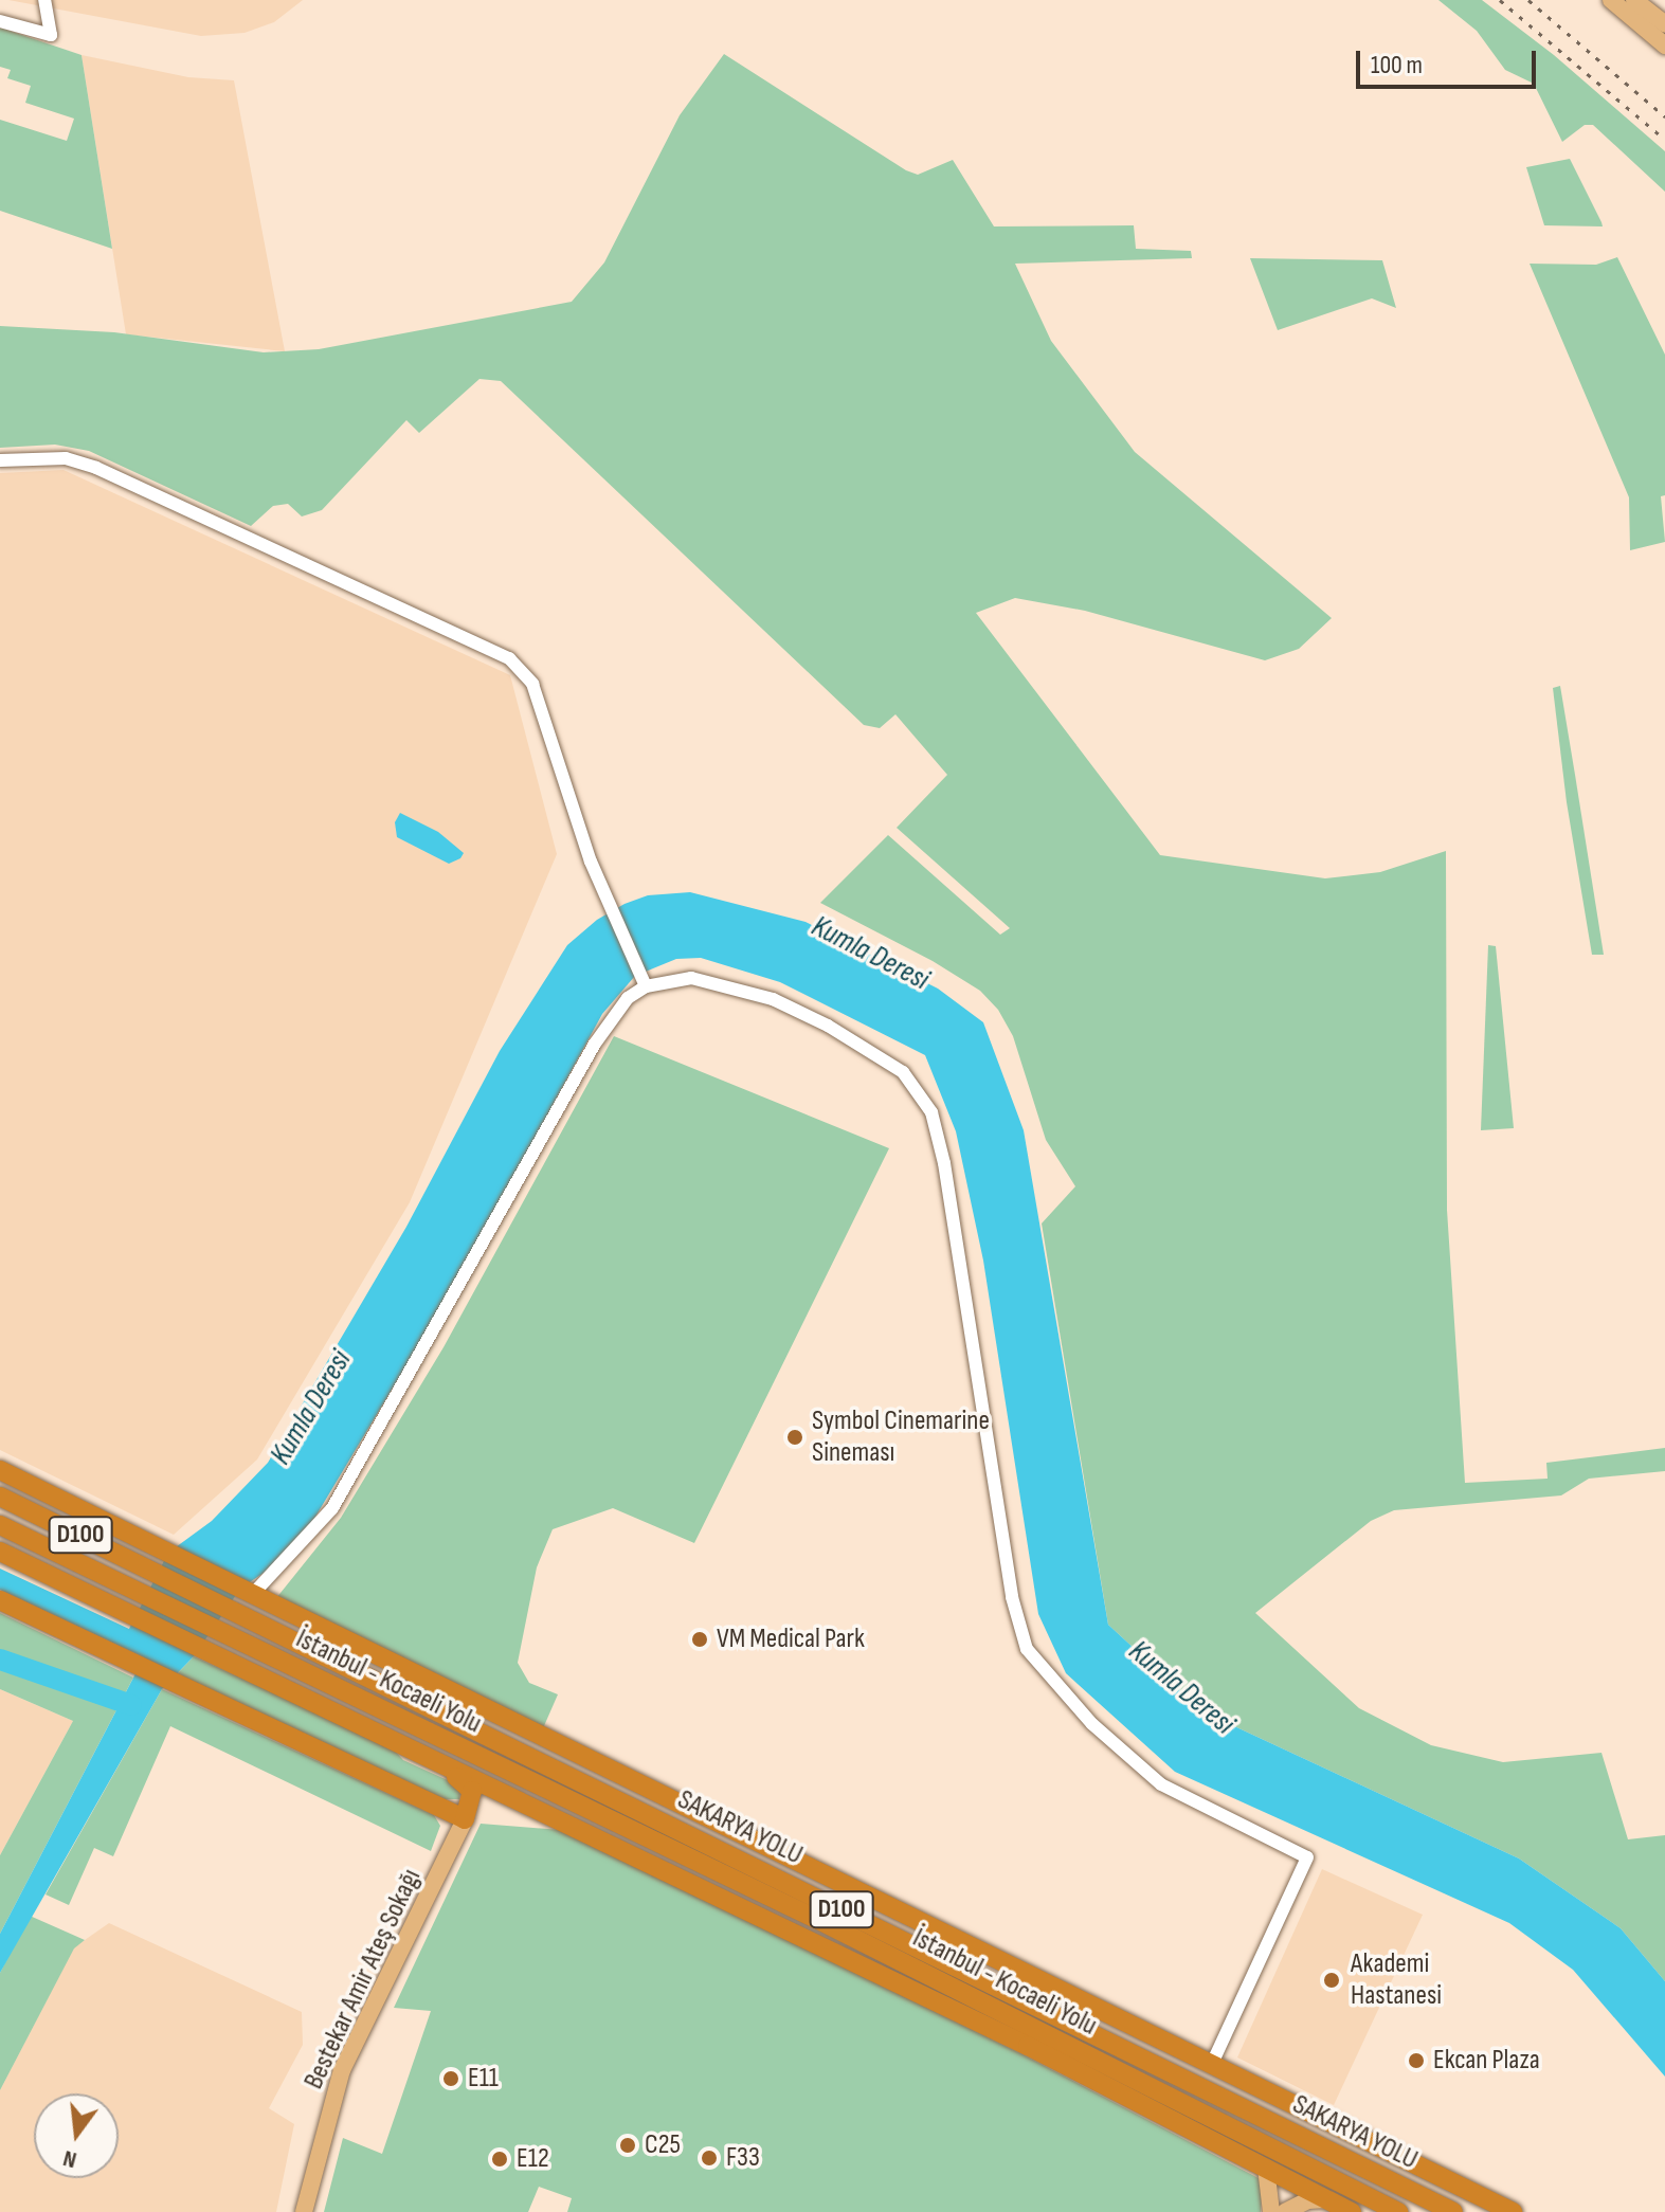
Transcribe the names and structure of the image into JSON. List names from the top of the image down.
{
  "streets": {
    "highway": ["D100", "İstanbul - Kocaeli Yolu", "SAKARYA YOLU"],
    "main road": ["Bestekar Amir Ateş Sokağı"]
  },
  "crossings": [
    ["D100", "İstanbul - Kocaeli Yolu"]
  ],
  "water": ["Kumla Deresi"],
  "places": [
    "Symbol Cinemarine Sineması",
    "VM Medical Park",
    "Akademi Hastanesi",
    "Ekcan Plaza",
    "E11",
    "C25",
    "F33",
    "E12"
  ],
  "scale_bar": "100 m",
  "north": "bottom"
}
